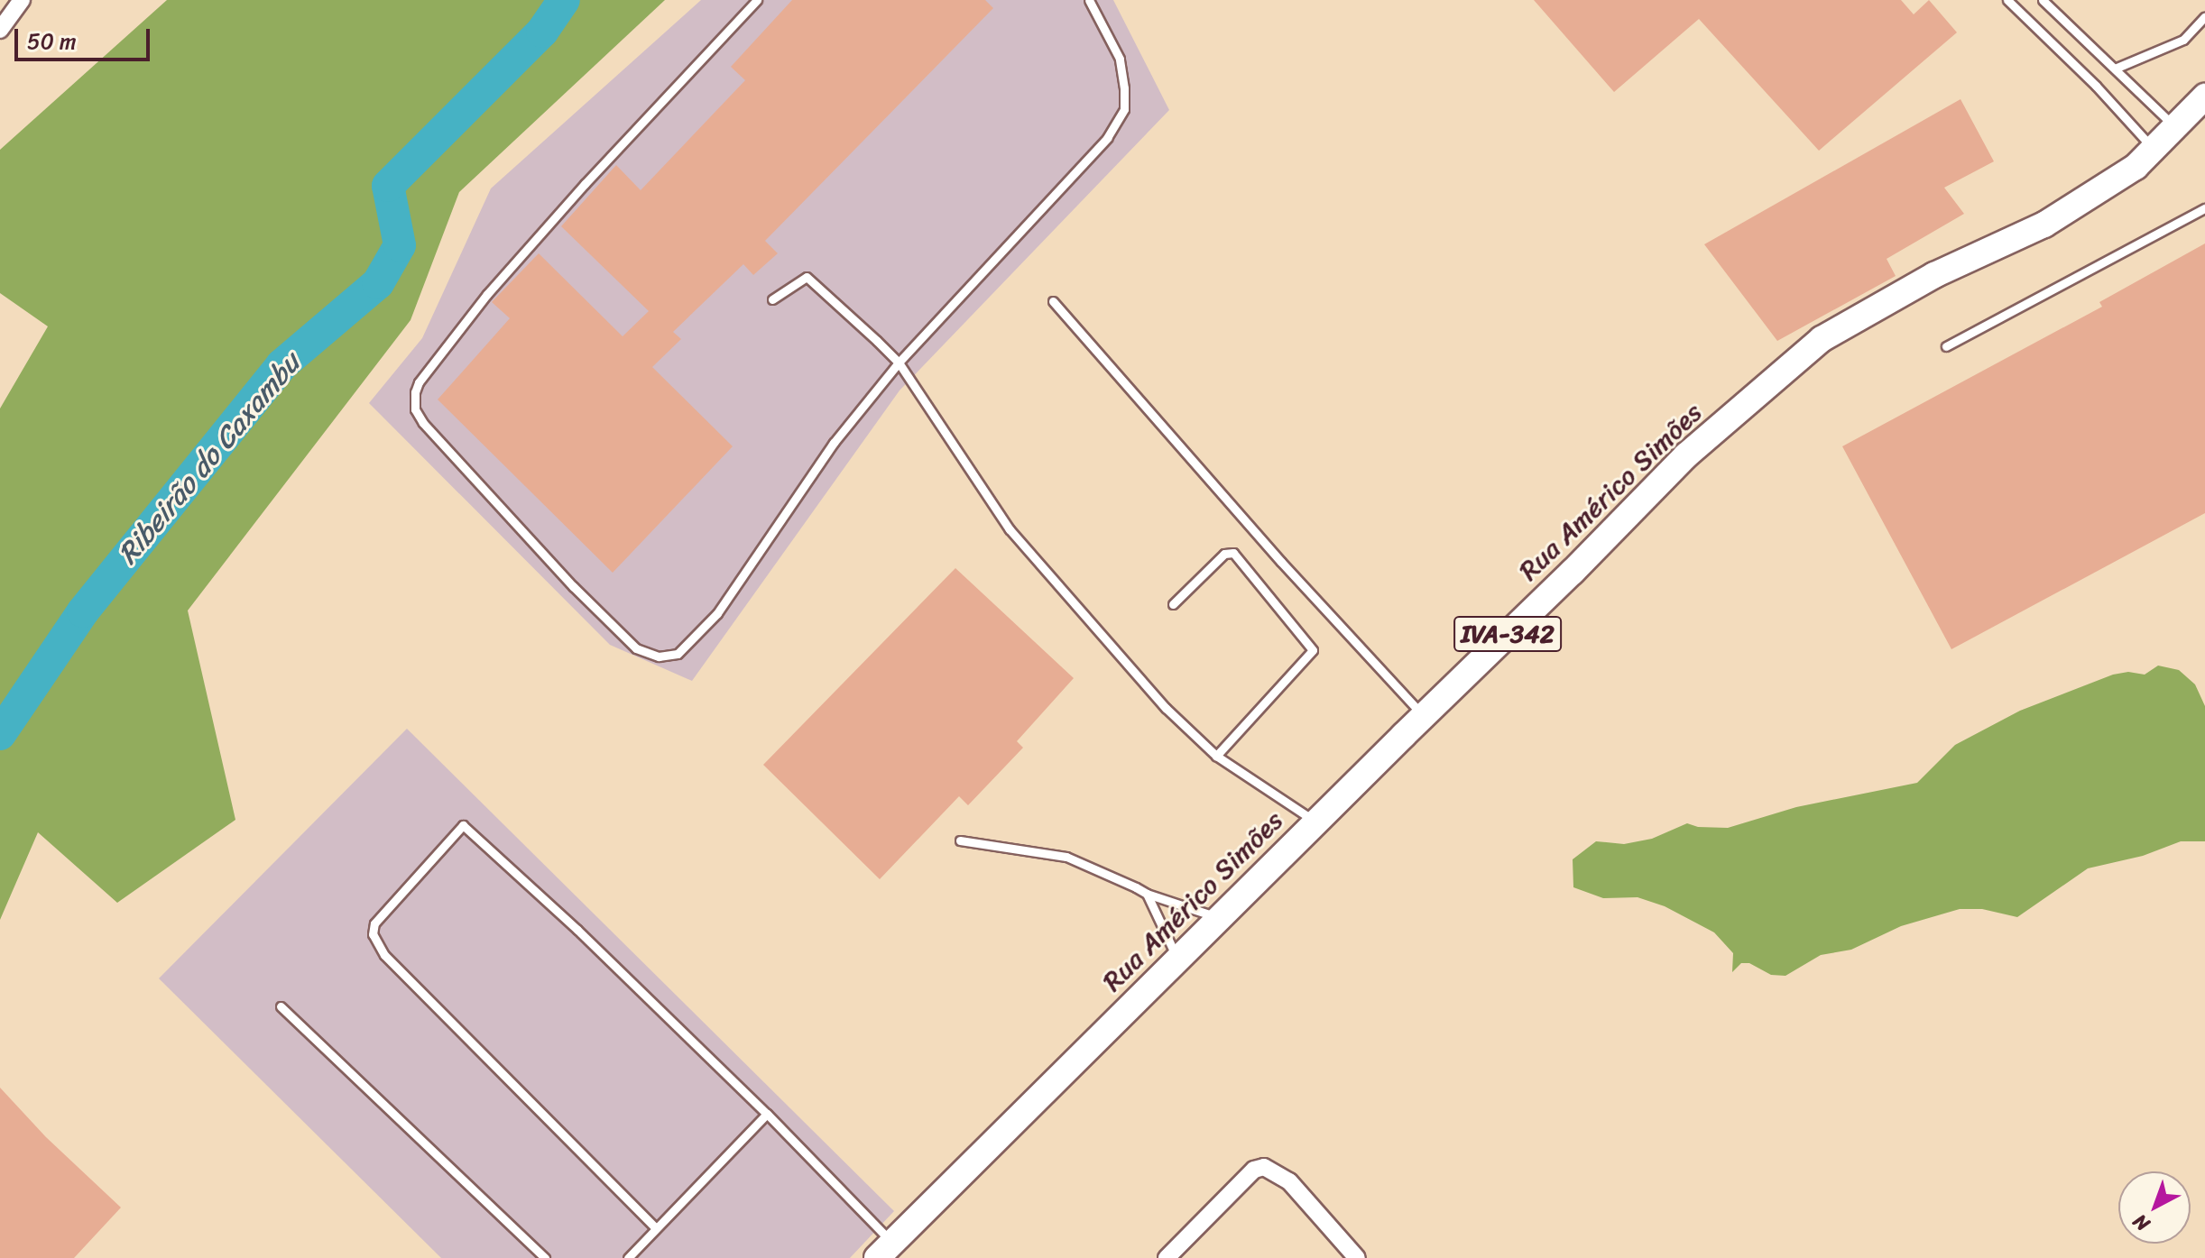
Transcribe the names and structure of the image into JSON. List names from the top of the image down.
{
  "streets": {
    "main road": ["Rua Américo Simões", "IVA-342"]
  },
  "water": ["Ribeirão do Caxambu"],
  "scale_bar": "50 m",
  "north": "bottom left"
}
